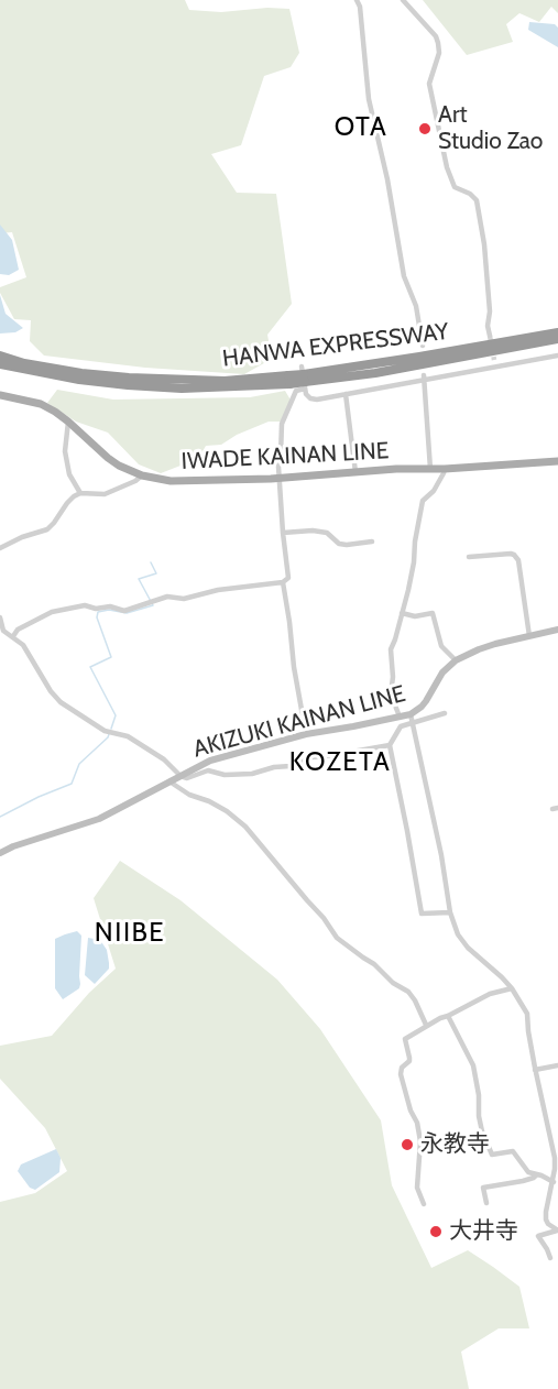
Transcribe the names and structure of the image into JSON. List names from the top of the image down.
{
  "streets": {
    "highway": ["HANWA EXPRESSWAY"],
    "main road": ["IWADE KAINAN LINE", "AKIZUKI KAINAN LINE"]
  },
  "districts": ["OTA", "KOZETA", "NIIBE"],
  "places": ["Art Studio Zao", "永教寺", "大井寺"]
}
